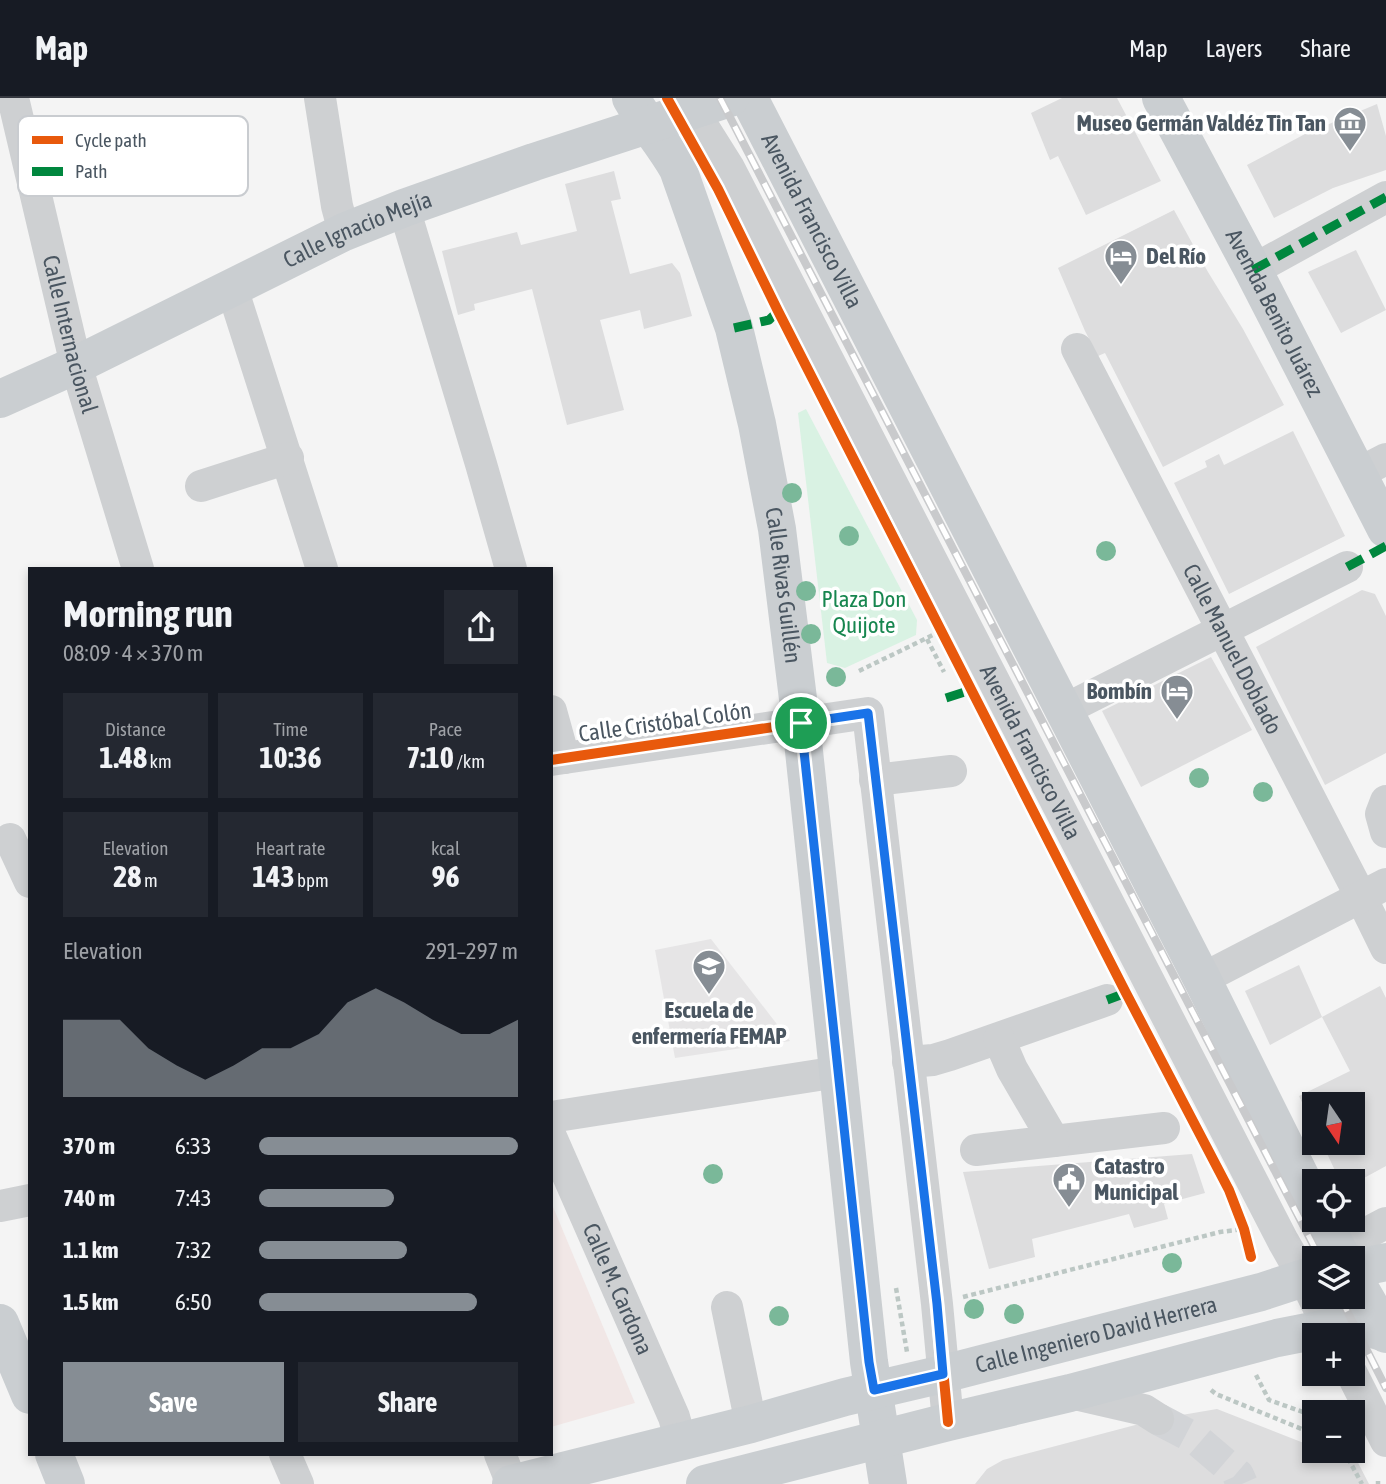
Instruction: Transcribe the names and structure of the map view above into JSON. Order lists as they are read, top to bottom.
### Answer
{
  "streets": {
    "main road": [
      "Avenida Francisco Villa",
      "Calle Ignacio Mejía",
      "Avenida Benito Juárez",
      "Calle Rivas Guillén",
      "Calle Ingeniero David Herrera"
    ],
    "street": [
      "Calle Internacional",
      "Calle Manuel Doblado",
      "Calle Cristóbal Colón",
      "Calle M. Cardona"
    ]
  },
  "crossings": [
    ["Avenida Francisco Villa", "Calle Ignacio Mejía"],
    ["Avenida Francisco Villa", "Calle Rivas Guillén"],
    ["Calle Ignacio Mejía", "Calle Internacional"],
    ["Calle Ignacio Mejía", "Calle Rivas Guillén"],
    ["Calle Rivas Guillén", "Calle Cristóbal Colón"],
    ["Calle Rivas Guillén", "Calle Ingeniero David Herrera"],
    ["Calle M. Cardona", "Calle Ingeniero David Herrera"]
  ],
  "parks": ["Plaza Don Quijote"],
  "places": {
    "museum": ["Museo Germán Valdéz Tin Tan"],
    "hotel": ["Del Río", "Bombín"],
    "school or university": ["Escuela de enfermería FEMAP"],
    "public building": ["Catastro Municipal"]
  },
  "legend": ["Cycle path", "Path"],
  "north": "bottom",
  "page": {
    "header": "Map",
    "nav": ["Map", "Layers", "Share"],
    "heading": ["Morning run", "08:09 · 4 × 370 m"],
    "stats": [
      ["Distance", "1.48 km"],
      ["Time", "10:36"],
      ["Pace", "7:10 /km"],
      ["Elevation", "28 m"],
      ["Heart rate", "143 bpm"],
      ["kcal", "96"]
    ],
    "chart": ["Elevation", "291–297 m"],
    "map_buttons": ["+", "−"],
    "list": [
      {
        "name": "370 m",
        "note": "6:33"
      },
      {
        "name": "740 m",
        "note": "7:43"
      },
      {
        "name": "1.1 km",
        "note": "7:32"
      },
      {
        "name": "1.5 km",
        "note": "6:50"
      }
    ],
    "buttons": ["Save", "Share"]
  }
}
